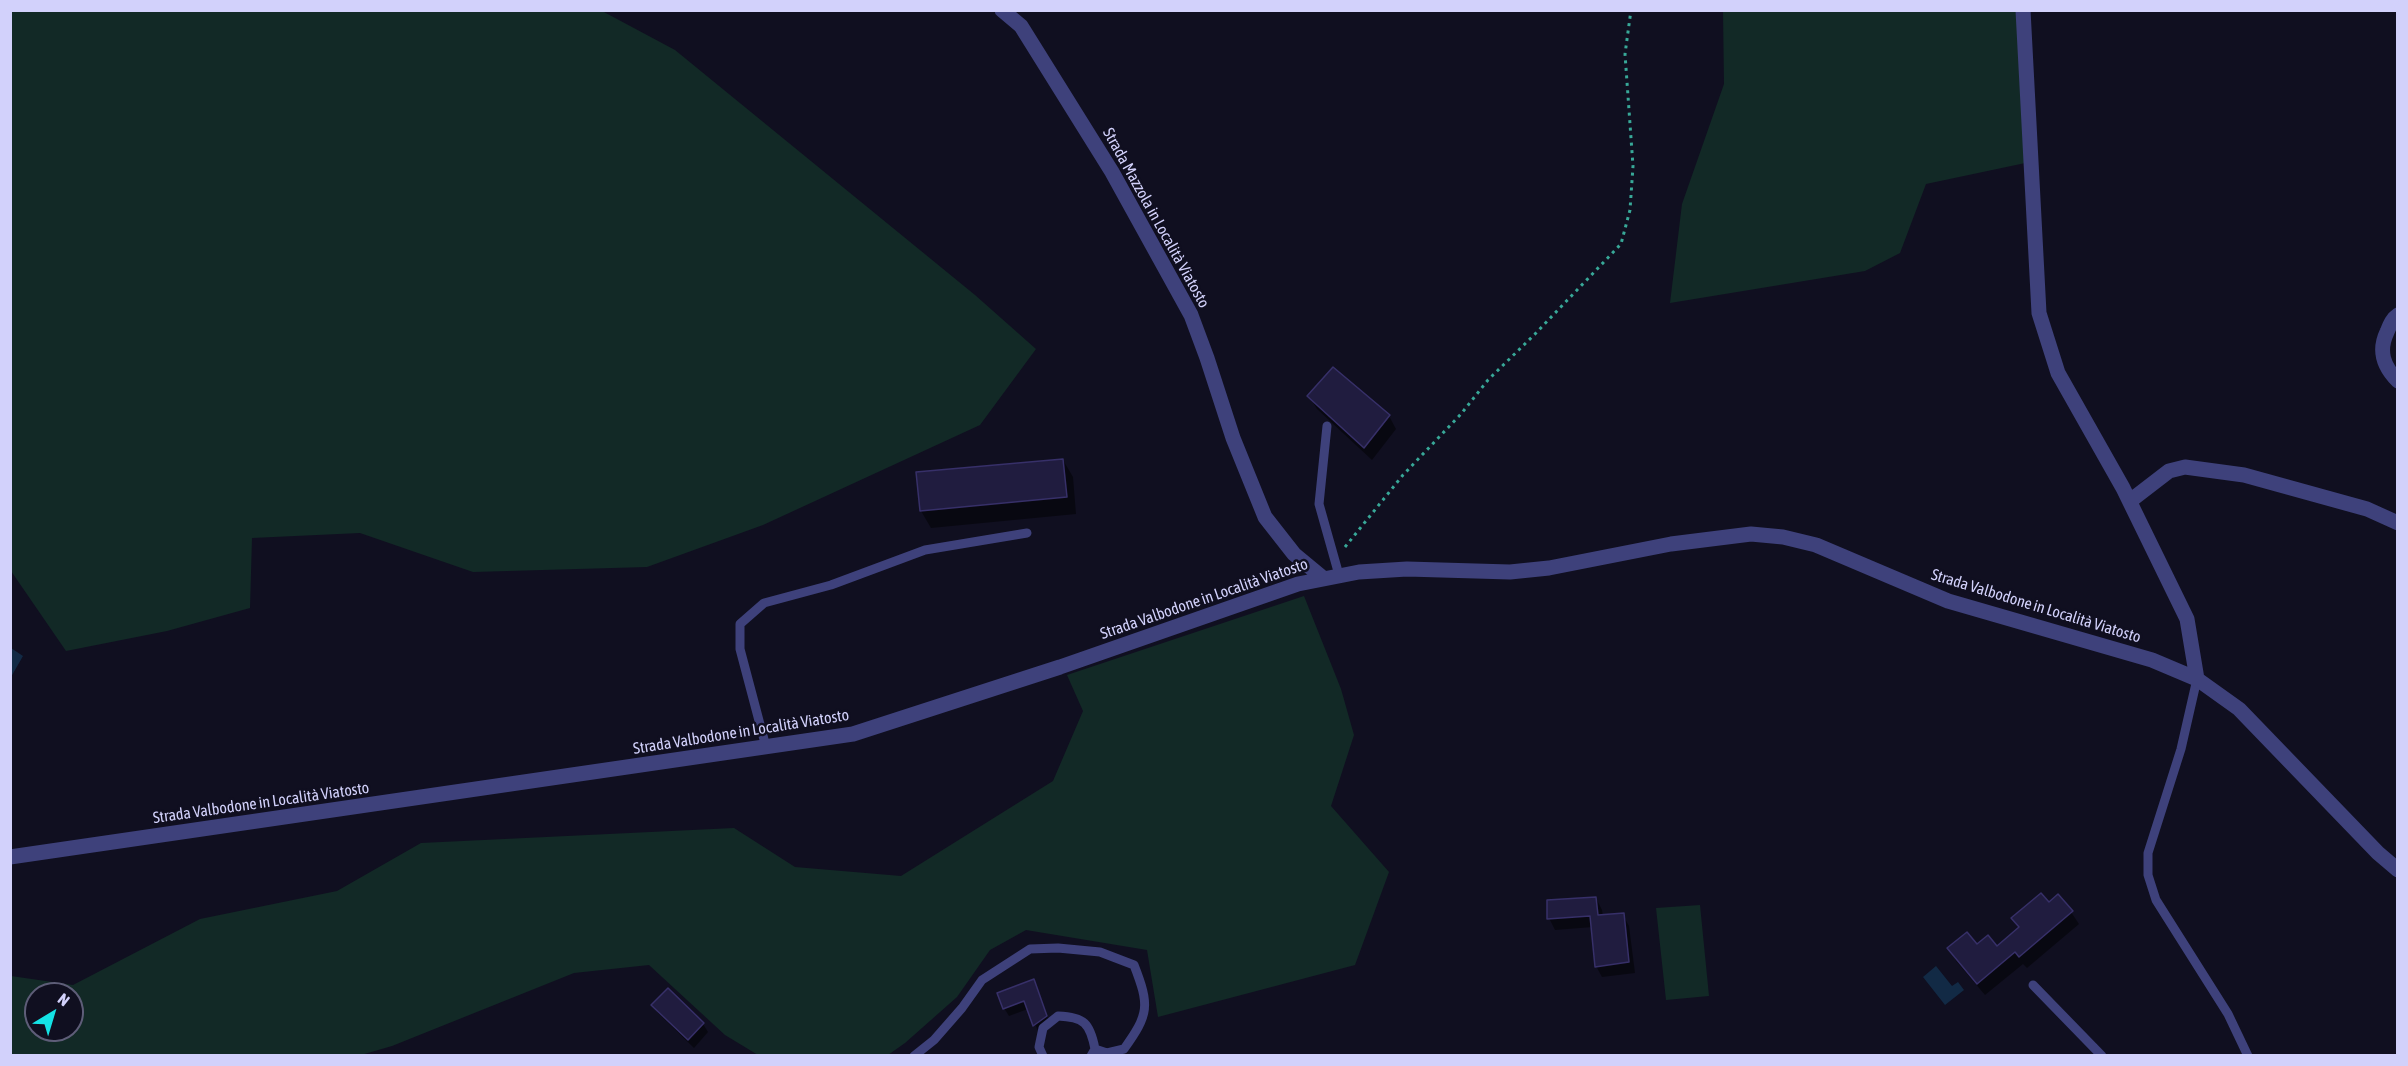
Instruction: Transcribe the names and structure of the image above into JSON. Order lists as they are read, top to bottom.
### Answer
{
  "streets": {
    "street": ["Strada Mazzola in Località Viatosto", "Strada Valbodone in Località Viatosto"]
  },
  "crossings": [
    ["Strada Mazzola in Località Viatosto", "Strada Valbodone in Località Viatosto"]
  ],
  "north": "top right"
}
